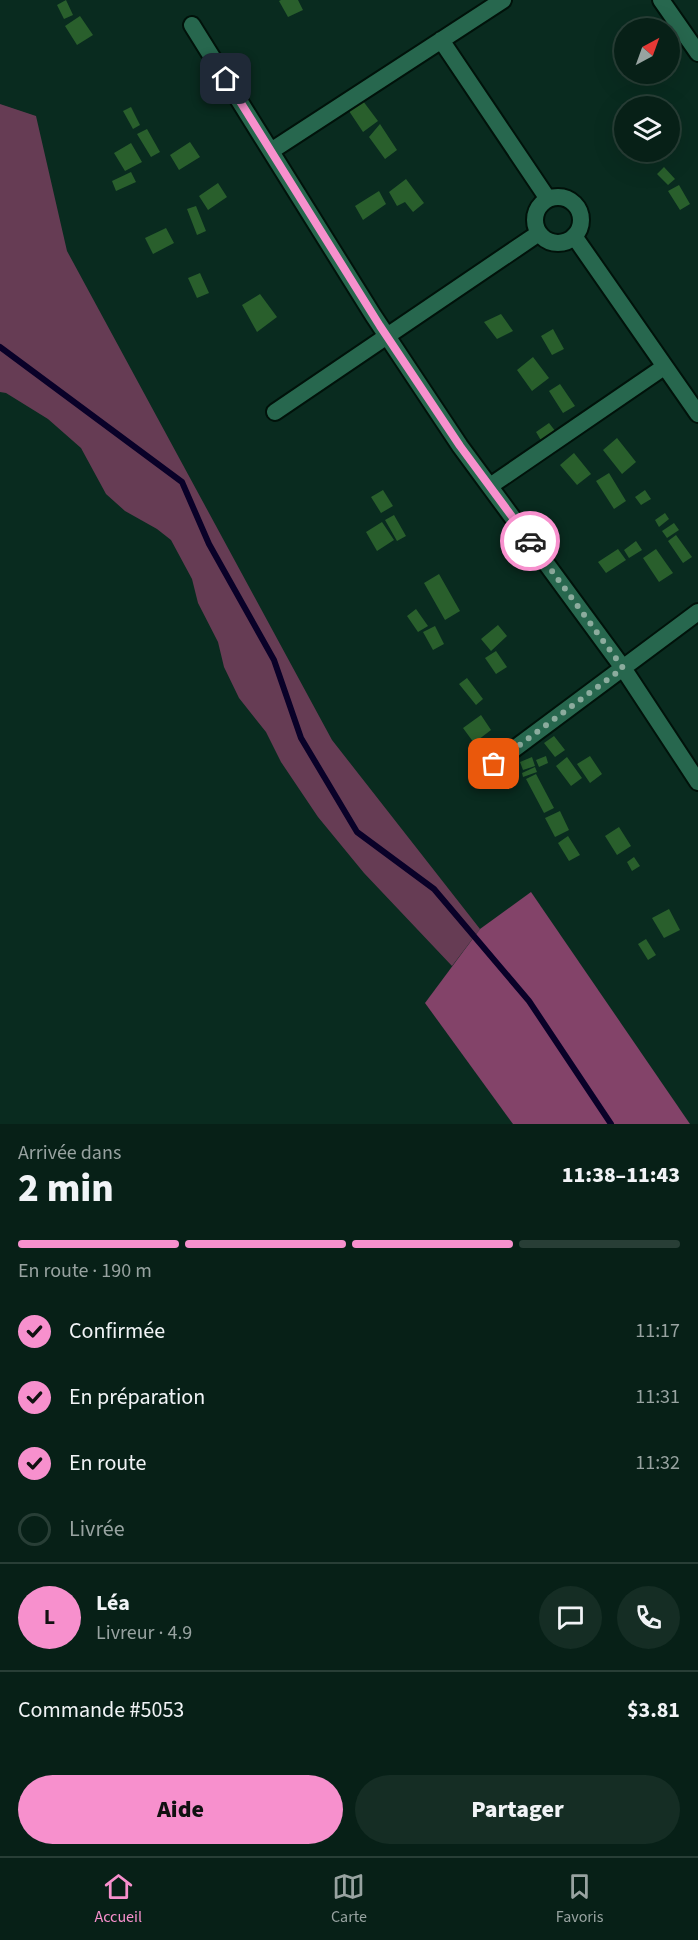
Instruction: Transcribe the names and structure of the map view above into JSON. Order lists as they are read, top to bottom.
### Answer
{
  "north": "top right",
  "page": {
    "heading": ["2 min", "Arrivée dans", "11:38–11:43"],
    "panel": [
      "Léa",
      "Livreur · 4.9",
      "Commande #5053",
      "$3.81"
    ],
    "bar": "En route · 190 m",
    "list": [
      ["Confirmée", "11:17"],
      ["En préparation", "11:31"],
      ["En route", "11:32"],
      "Livrée"
    ],
    "round": "L",
    "buttons": ["Aide", "Partager"],
    "tabs": ["Accueil", "Carte", "Favoris"]
  }
}
